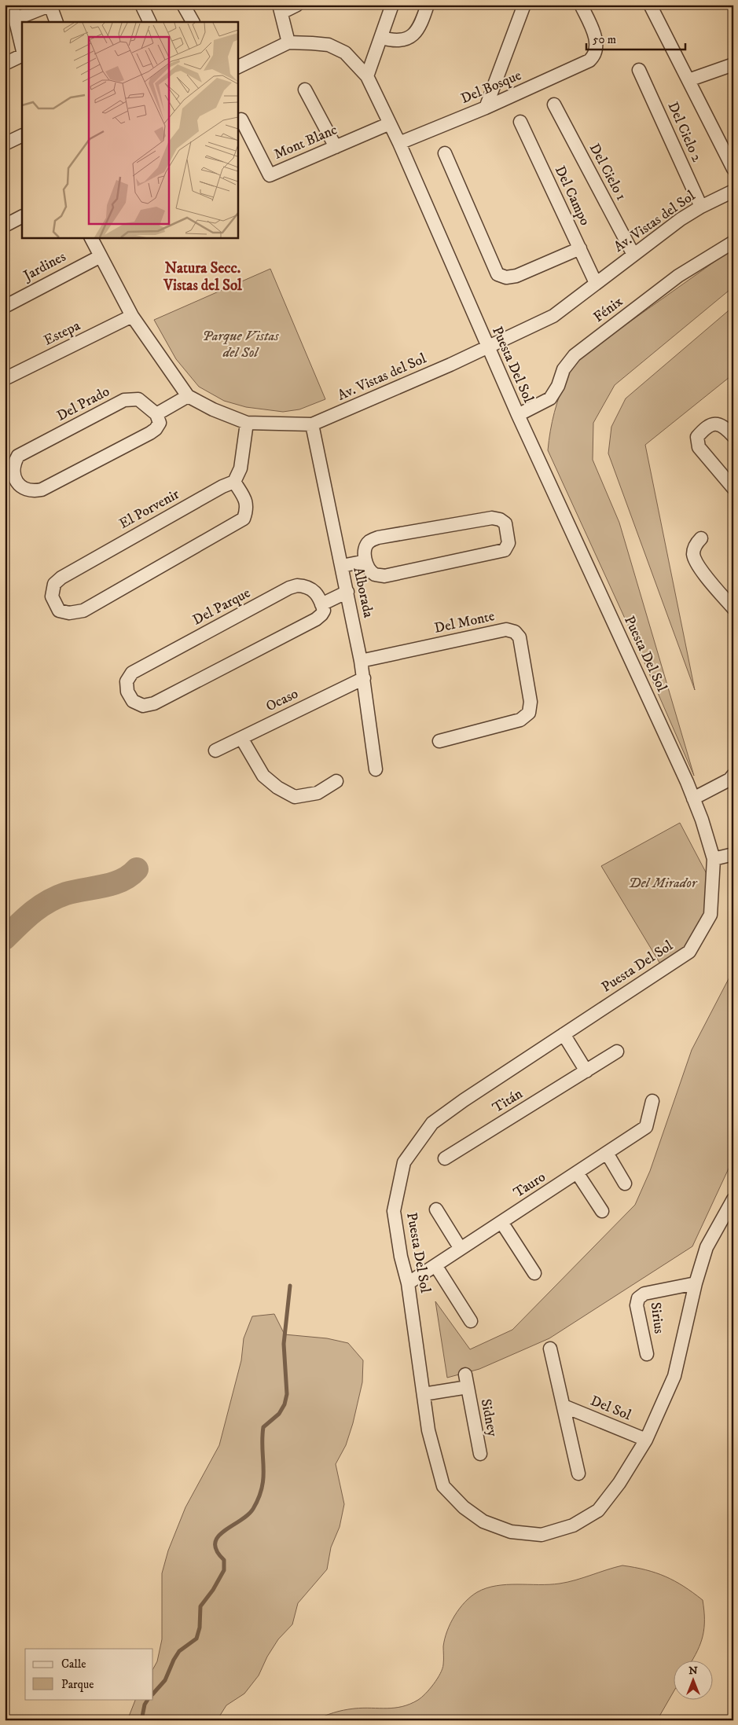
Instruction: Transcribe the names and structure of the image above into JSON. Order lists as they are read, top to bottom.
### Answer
{
  "streets": {
    "street": [
      "Del Bosque",
      "Del Cielo 2",
      "Mont Blanc",
      "Del Cielo 1",
      "Del Campo",
      "Av. Vistas del Sol",
      "Jardines",
      "Fénix",
      "Estepa",
      "Puesta Del Sol",
      "Del Prado",
      "El Porvenir",
      "Alborada",
      "Del Parque",
      "Del Monte",
      "Ocaso",
      "Titán",
      "Tauro",
      "Sirius",
      "Del Sol",
      "Sidney"
    ]
  },
  "crossings": [
    ["Del Bosque", "Puesta Del Sol"],
    ["Del Cielo 2", "Av. Vistas del Sol"],
    ["Mont Blanc", "Puesta Del Sol"],
    ["Del Cielo 1", "Av. Vistas del Sol"],
    ["Del Campo", "Av. Vistas del Sol"],
    ["Av. Vistas del Sol", "Jardines"],
    ["Av. Vistas del Sol", "Estepa"],
    ["Av. Vistas del Sol", "Puesta Del Sol"],
    ["Av. Vistas del Sol", "Alborada"],
    ["Fénix", "Puesta Del Sol"],
    ["Puesta Del Sol", "Tauro"],
    ["Puesta Del Sol", "Sirius"],
    ["Puesta Del Sol", "Del Sol"],
    ["Puesta Del Sol", "Sidney"],
    ["Alborada", "Del Monte"],
    ["Alborada", "Ocaso"]
  ],
  "districts": ["Natura Secc. Vistas del Sol"],
  "parks": ["Parque Vistas del Sol", "Del Mirador"],
  "legend": ["Calle", "Parque"],
  "scale_bar": "50 m",
  "north": "top"
}
